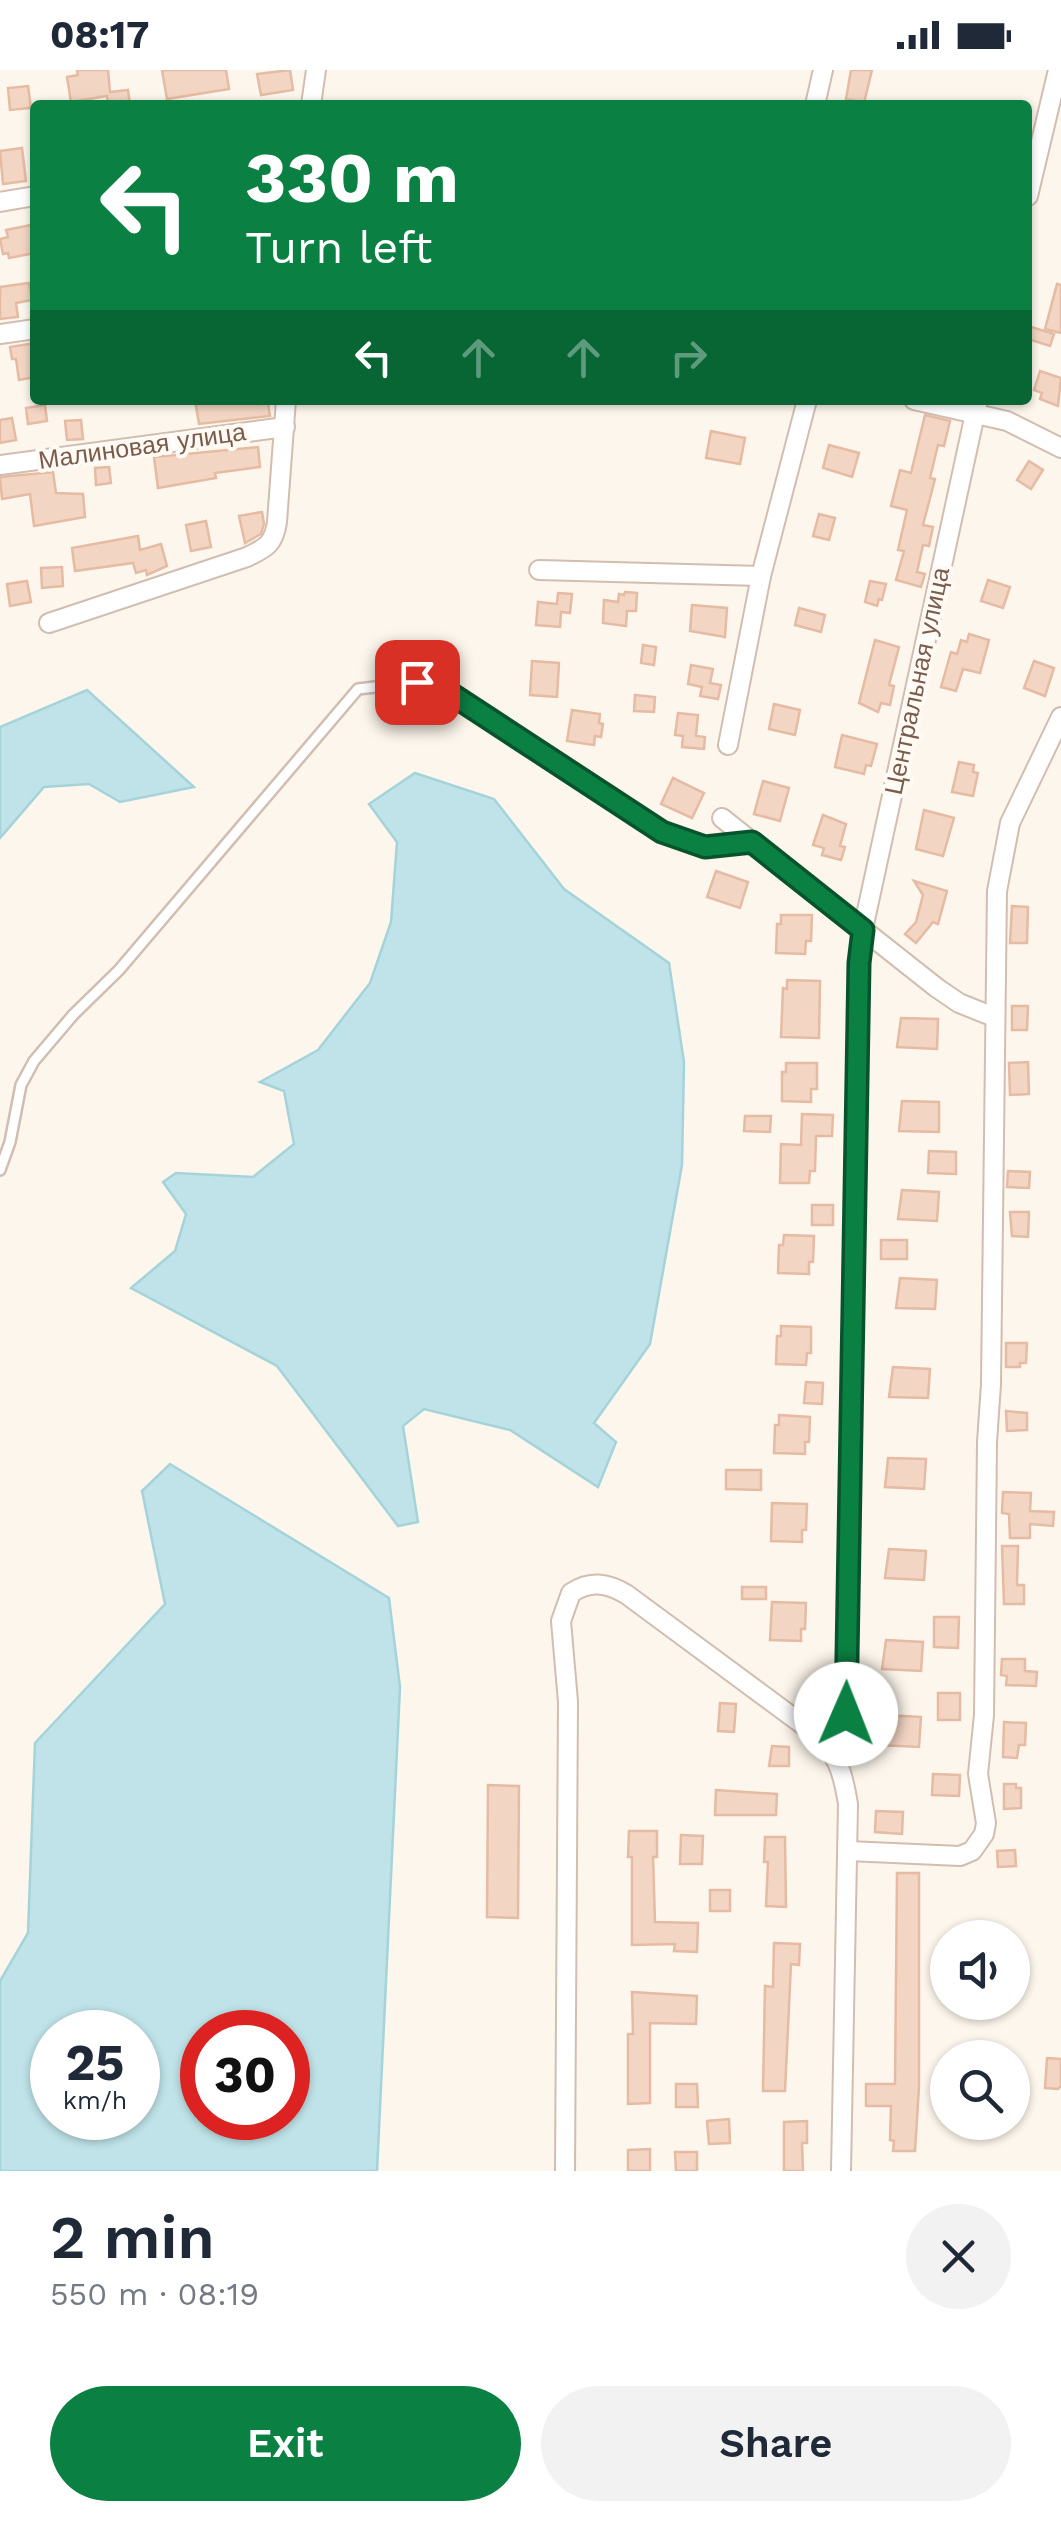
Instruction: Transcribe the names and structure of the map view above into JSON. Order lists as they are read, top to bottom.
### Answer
{
  "streets": {
    "street": ["Малиновая улица", "Центральная улица"]
  },
  "page": {
    "status": "08:17",
    "turn": ["330 m", "Turn left"],
    "speed": "25 km/h",
    "limit": "30",
    "heading": ["2 min", "550 m · 08:19"],
    "buttons": ["Exit", "Share"]
  }
}
